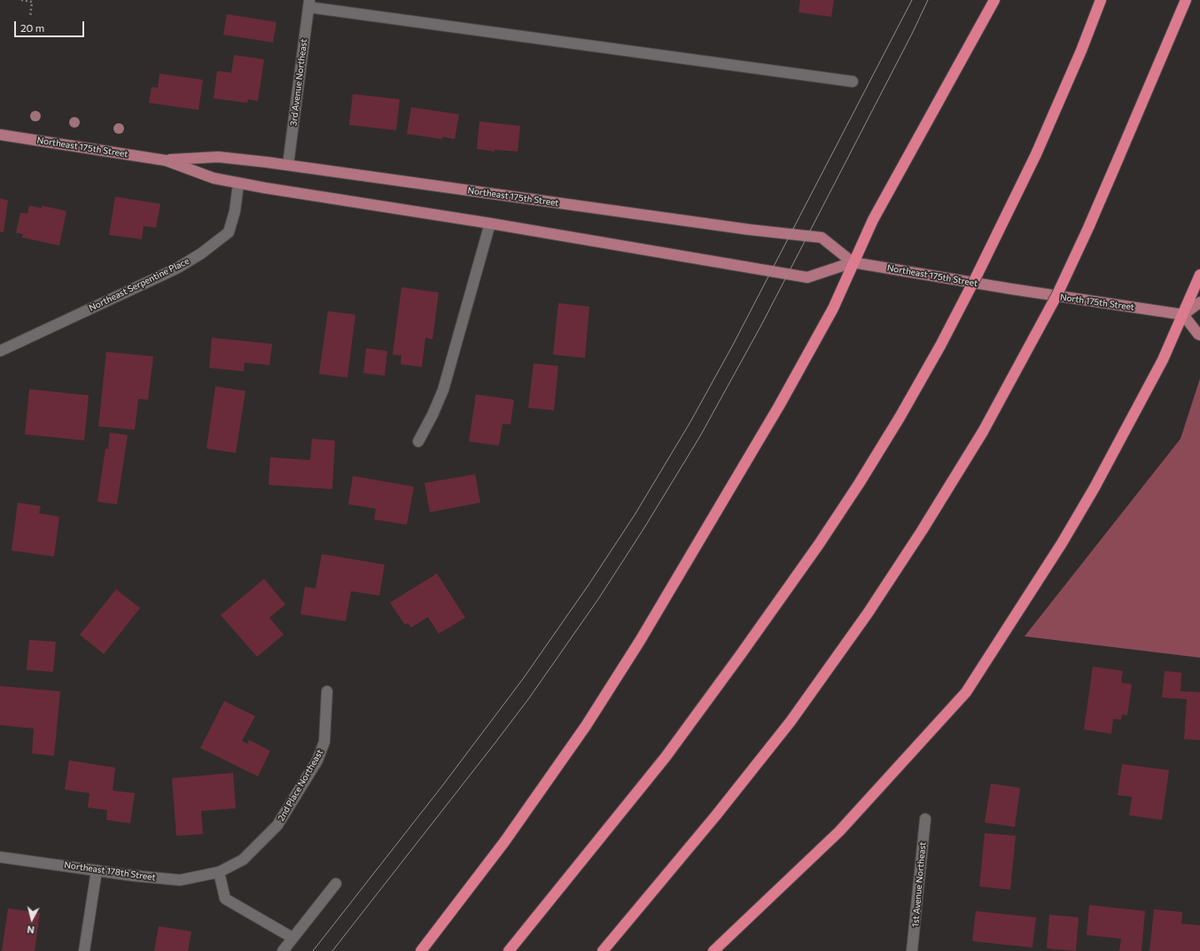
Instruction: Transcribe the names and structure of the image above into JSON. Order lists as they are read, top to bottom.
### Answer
{
  "streets": {
    "main road": ["Northeast 175th Street", "North 175th Street"],
    "street": [
      "3rd Avenue Northeast",
      "Northeast Serpentine Place",
      "2nd Place Northeast",
      "Northeast 178th Street",
      "1st Avenue Northeast"
    ]
  },
  "crossings": [
    ["3rd Avenue Northeast", "Northeast 175th Street"],
    ["Northeast 175th Street", "Northeast Serpentine Place"],
    ["Northeast 175th Street", "North 175th Street"],
    ["2nd Place Northeast", "Northeast 178th Street"]
  ],
  "scale_bar": "20 m",
  "north": "bottom"
}
